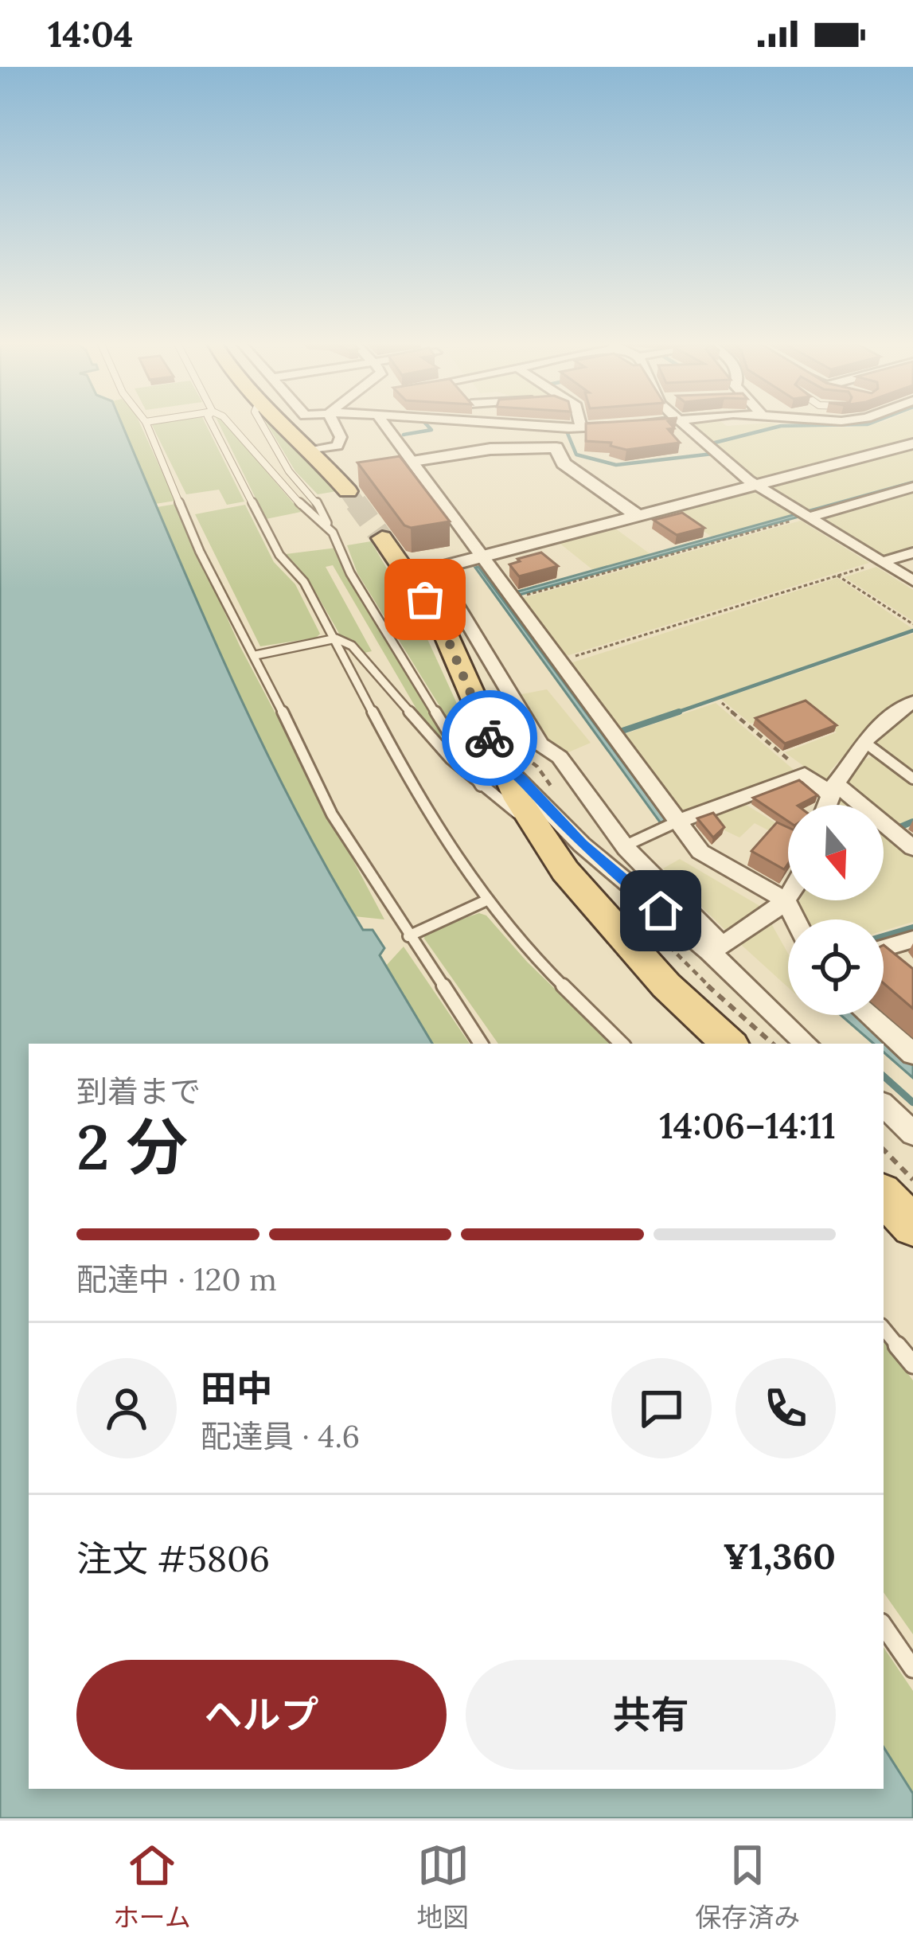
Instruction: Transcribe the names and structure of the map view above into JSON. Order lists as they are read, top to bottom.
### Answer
{
  "north": "bottom",
  "page": {
    "status": "14:04",
    "heading": ["2 分", "到着まで", "14:06–14:11"],
    "panel": [
      "田中",
      "配達員 · 4.6",
      "注文 #5806",
      "¥1,360"
    ],
    "bar": "配達中 · 120 m",
    "buttons": ["ヘルプ", "共有"],
    "tabs": ["ホーム", "地図", "保存済み"]
  }
}
